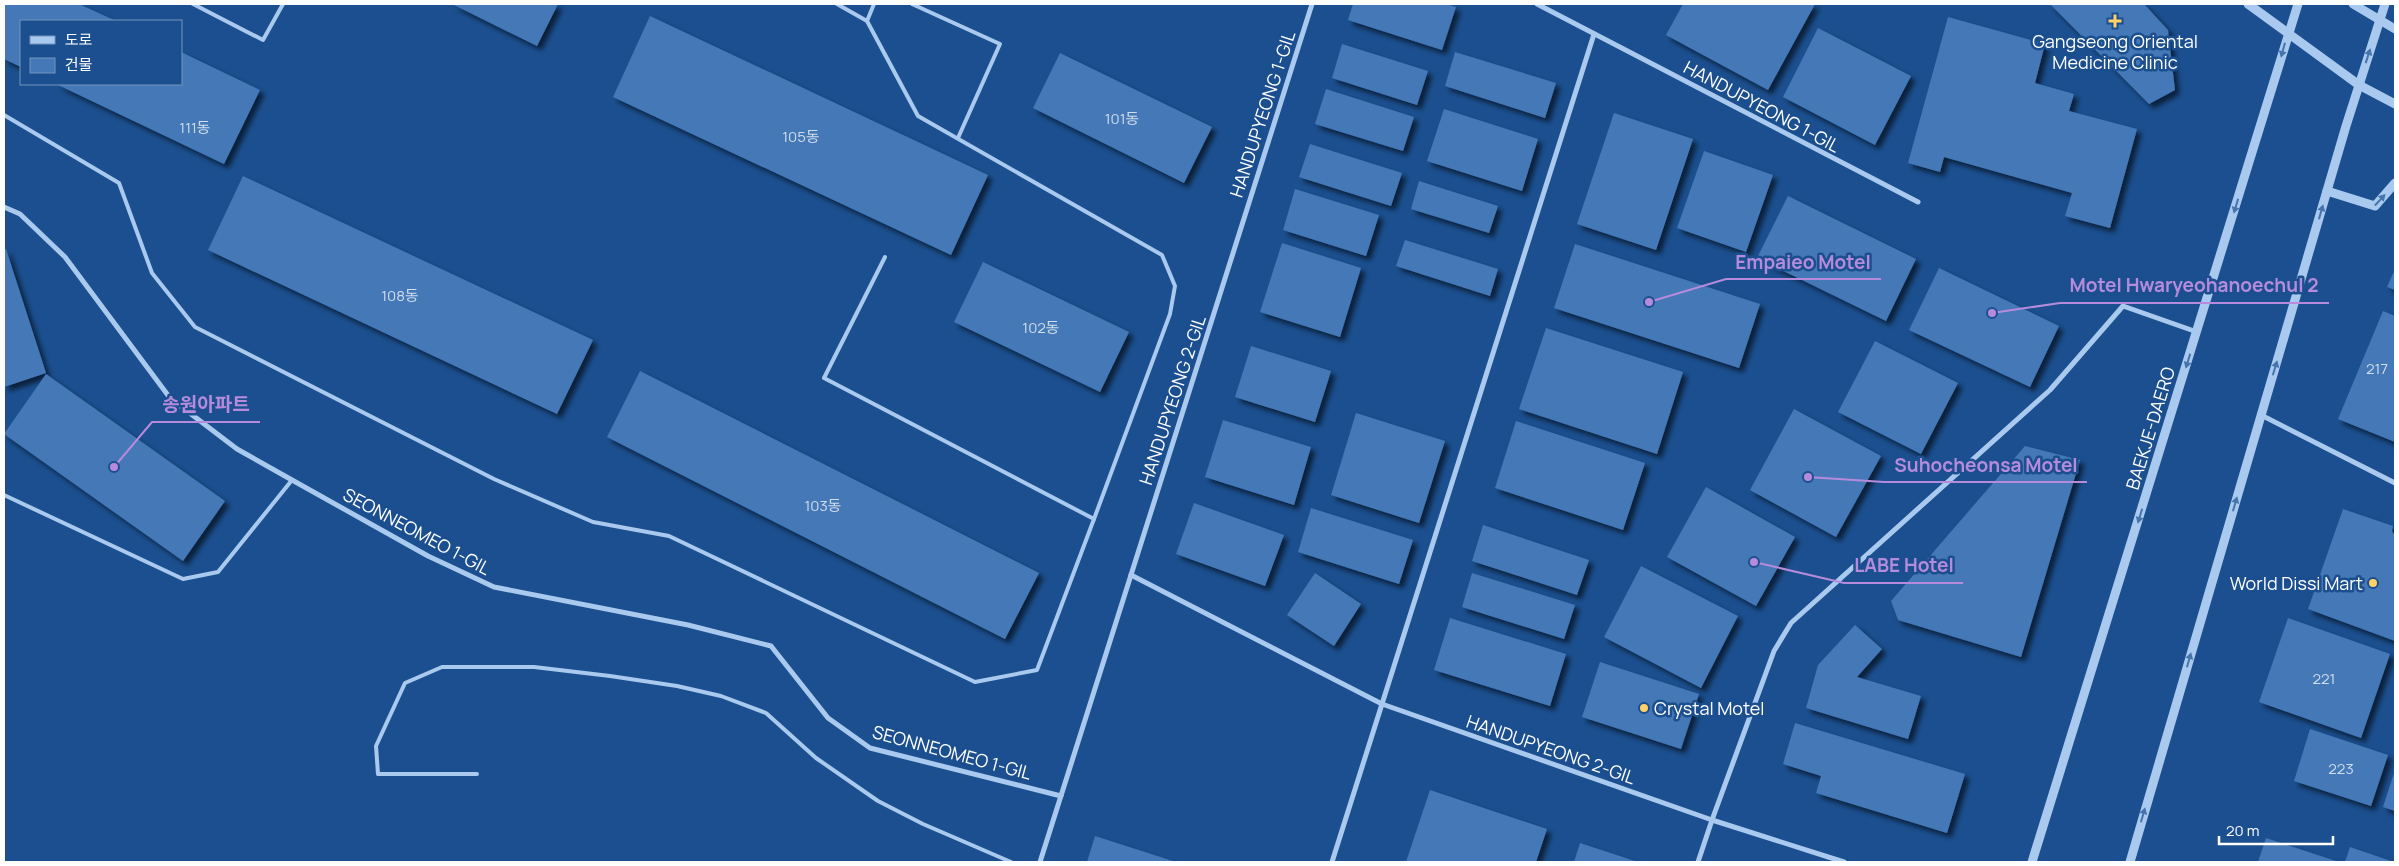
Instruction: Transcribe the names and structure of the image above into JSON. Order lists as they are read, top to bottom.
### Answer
{
  "streets": {
    "street": [
      "HANDUPYEONG 1-GIL",
      "HANDUPYEONG 2-GIL",
      "BAEKJE-DAERO",
      "SEONNEOMEO 1-GIL"
    ]
  },
  "crossings": [
    ["HANDUPYEONG 1-GIL", "HANDUPYEONG 2-GIL"],
    ["HANDUPYEONG 2-GIL", "SEONNEOMEO 1-GIL"]
  ],
  "one_way": ["BAEKJE-DAERO"],
  "places": {
    "health": ["Gangseong Oriental Medicine Clinic"],
    "other": [
      "Empaieo Motel",
      "Motel Hwaryeohanoechul 2",
      "송원아파트",
      "Suhocheonsa Motel",
      "LABE Hotel",
      "World Dissi Mart",
      "Crystal Motel"
    ]
  },
  "house_numbers": [
    "101동",
    "111동",
    "105동",
    "108동",
    "102동",
    "217",
    "103동",
    "221",
    "223"
  ],
  "legend": ["도로", "건물"],
  "scale_bar": "20 m"
}
